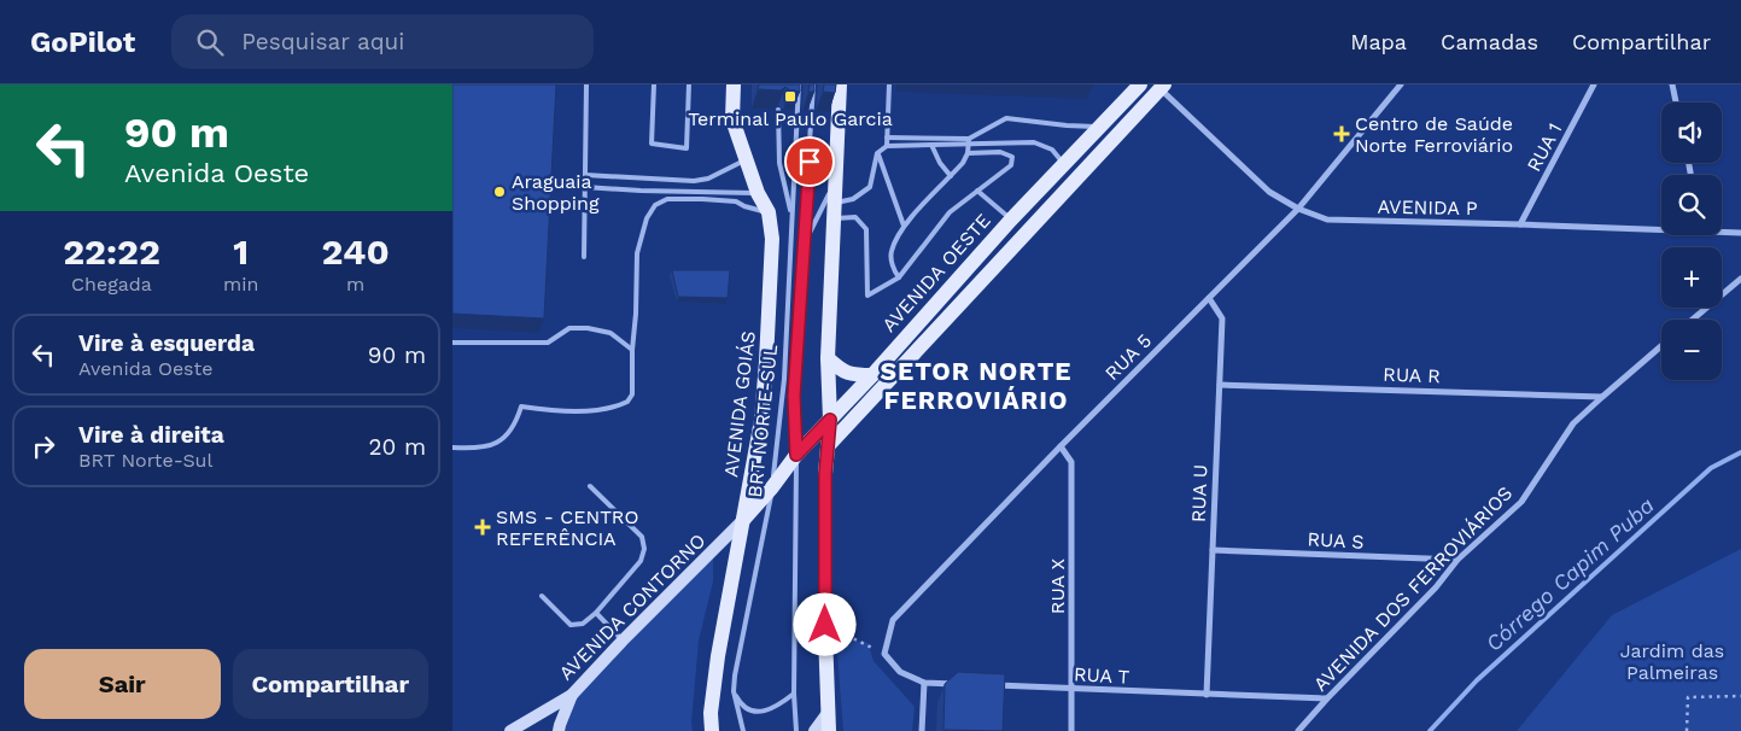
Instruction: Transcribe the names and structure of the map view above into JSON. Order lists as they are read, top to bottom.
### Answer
{
  "streets": {
    "main road": ["AVENIDA OESTE", "AVENIDA GOIÁS", "AVENIDA CONTORNO"],
    "street": [
      "RUA 1",
      "AVENIDA P",
      "RUA 5",
      "RUA R",
      "RUA U",
      "RUA S",
      "RUA X",
      "AVENIDA DOS FERROVIÁRIOS",
      "RUA T"
    ],
    "lane": ["BRT NORTE-SUL"]
  },
  "crossings": [
    ["RUA 1", "AVENIDA P"],
    ["AVENIDA P", "AVENIDA OESTE"],
    ["AVENIDA P", "RUA 5"],
    ["AVENIDA OESTE", "AVENIDA GOIÁS"],
    ["AVENIDA OESTE", "BRT NORTE-SUL"],
    ["AVENIDA OESTE", "AVENIDA CONTORNO"],
    ["RUA 5", "RUA U"],
    ["RUA 5", "RUA X"],
    ["RUA R", "RUA U"],
    ["RUA R", "AVENIDA DOS FERROVIÁRIOS"],
    ["AVENIDA GOIÁS", "AVENIDA CONTORNO"],
    ["RUA U", "RUA S"],
    ["RUA U", "RUA T"],
    ["RUA S", "AVENIDA DOS FERROVIÁRIOS"],
    ["RUA X", "RUA T"],
    ["AVENIDA DOS FERROVIÁRIOS", "RUA T"]
  ],
  "districts": ["SETOR NORTE FERROVIÁRIO"],
  "water": ["Córrego Capim Puba"],
  "parks": ["Jardim das Palmeiras"],
  "places": {
    "transit": ["Terminal Paulo Garcia"],
    "health": ["Centro de Saúde Norte Ferroviário", "SMS - CENTRO REFERÊNCIA"],
    "other": ["Araguaia Shopping"]
  },
  "page": {
    "header": "GoPilot",
    "search": "Pesquisar aqui",
    "nav": ["Mapa", "Camadas", "Compartilhar"],
    "turn": ["90 m", "Avenida Oeste"],
    "map_buttons": ["+", "−"],
    "eta": [
      "22:22",
      "Chegada",
      "1",
      "min",
      "240",
      "m"
    ],
    "list": [
      {
        "name": "Vire à esquerda",
        "note": "Avenida Oeste",
        "value": "90 m"
      },
      {
        "name": "Vire à direita",
        "note": "BRT Norte-Sul",
        "value": "20 m"
      }
    ],
    "buttons": ["Sair", "Compartilhar"]
  }
}
